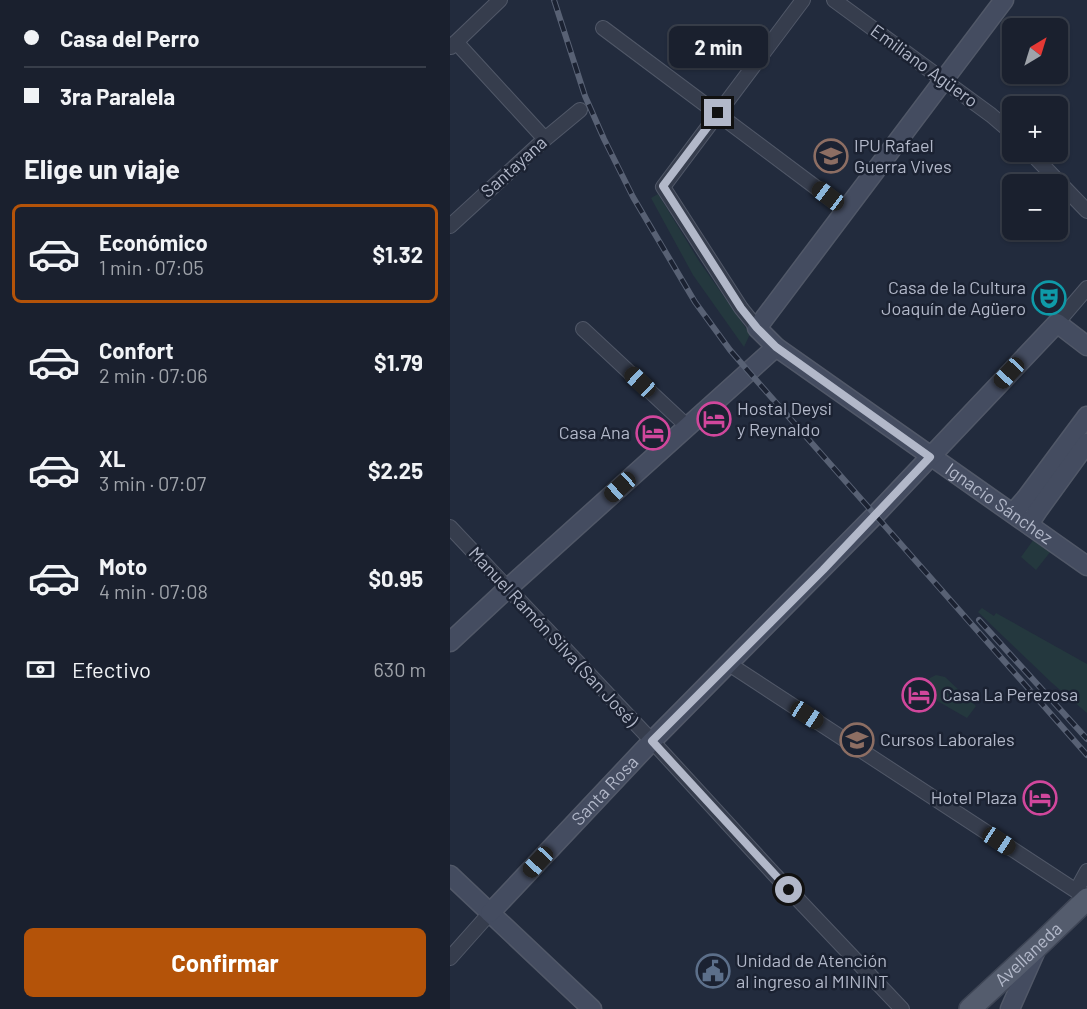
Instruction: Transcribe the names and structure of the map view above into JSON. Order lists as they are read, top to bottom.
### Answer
{
  "streets": {
    "main road": ["Avellaneda"],
    "street": [
      "Emiliano Agüero",
      "Santayana",
      "Ignacio Sánchez",
      "Manuel Ramón Silva (San José)",
      "Santa Rosa"
    ]
  },
  "crossings": [
    ["Ignacio Sánchez", "Santa Rosa"],
    ["Manuel Ramón Silva (San José)", "Santa Rosa"]
  ],
  "places": {
    "school or university": ["IPU Rafael Guerra Vives", "Cursos Laborales"],
    "theatre": ["Casa de la Cultura Joaquín de Agüero"],
    "hotel": [
      "Hostal Deysi y Reynaldo",
      "Casa Ana",
      "Casa La Perezosa",
      "Hotel Plaza"
    ],
    "public building": ["Unidad de Atención al ingreso al MININT"]
  },
  "north": "top right",
  "page": {
    "banner": ["Casa del Perro", "3ra Paralela"],
    "map_buttons": ["+", "−"],
    "bubble": "2 min",
    "heading": "Elige un viaje",
    "list": [
      {
        "name": "Económico",
        "note": "1 min · 07:05",
        "value": "$1.32"
      },
      {
        "name": "Confort",
        "note": "2 min · 07:06",
        "value": "$1.79"
      },
      {
        "name": "XL",
        "note": "3 min · 07:07",
        "value": "$2.25"
      },
      {
        "name": "Moto",
        "note": "4 min · 07:08",
        "value": "$0.95"
      }
    ],
    "pay": ["Efectivo", "630 m"],
    "buttons": "Confirmar"
  }
}
